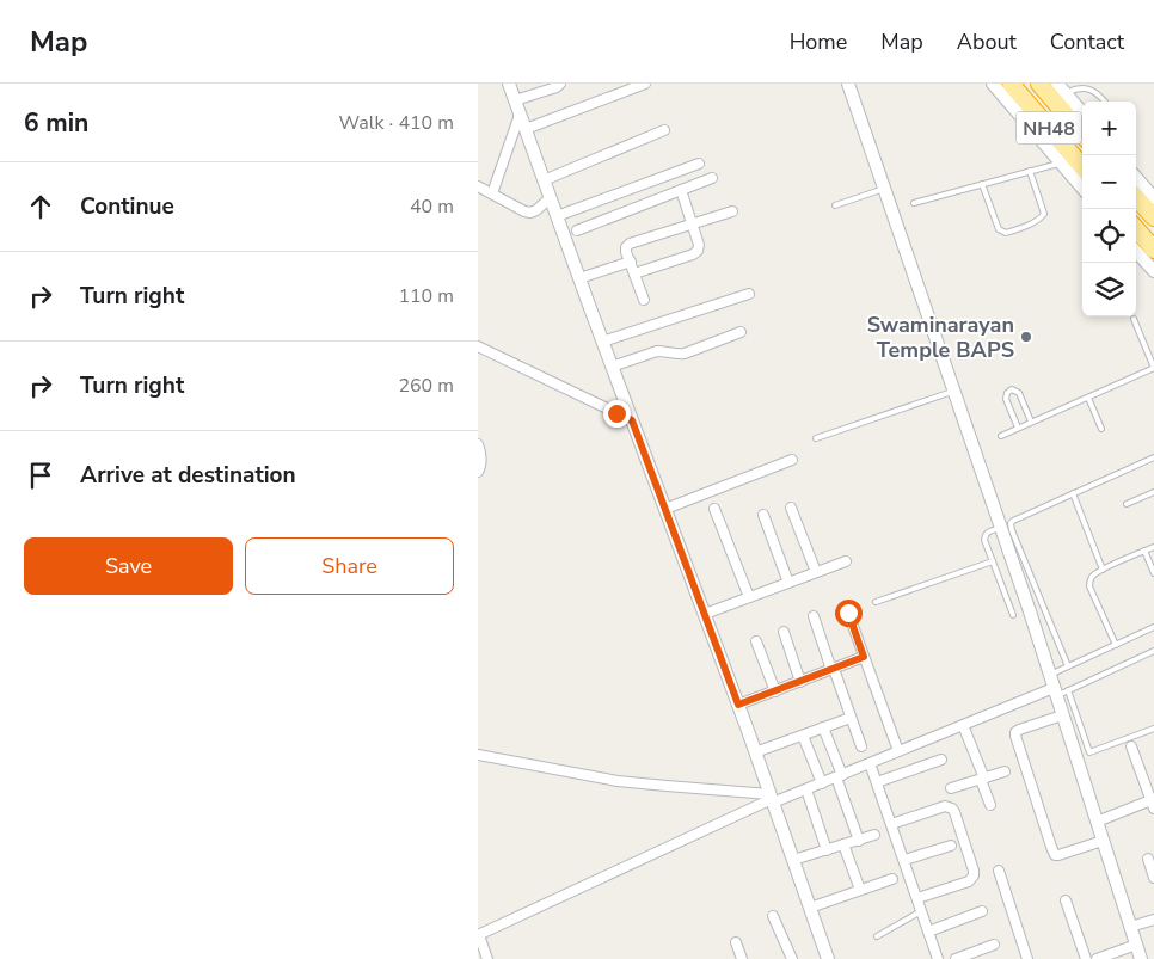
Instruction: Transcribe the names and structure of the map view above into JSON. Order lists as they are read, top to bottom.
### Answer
{
  "streets": {
    "highway": ["NH48"]
  },
  "places": ["Swaminarayan Temple BAPS"],
  "page": {
    "header": "Map",
    "nav": [
      "Home",
      "Map",
      "About",
      "Contact"
    ],
    "heading": ["6 min", "Walk · 410 m"],
    "map_buttons": ["+", "−"],
    "list": [
      ["Continue", "40 m"],
      ["Turn right", "110 m"],
      ["Turn right", "260 m"],
      "Arrive at destination"
    ],
    "buttons": ["Save", "Share"]
  }
}
